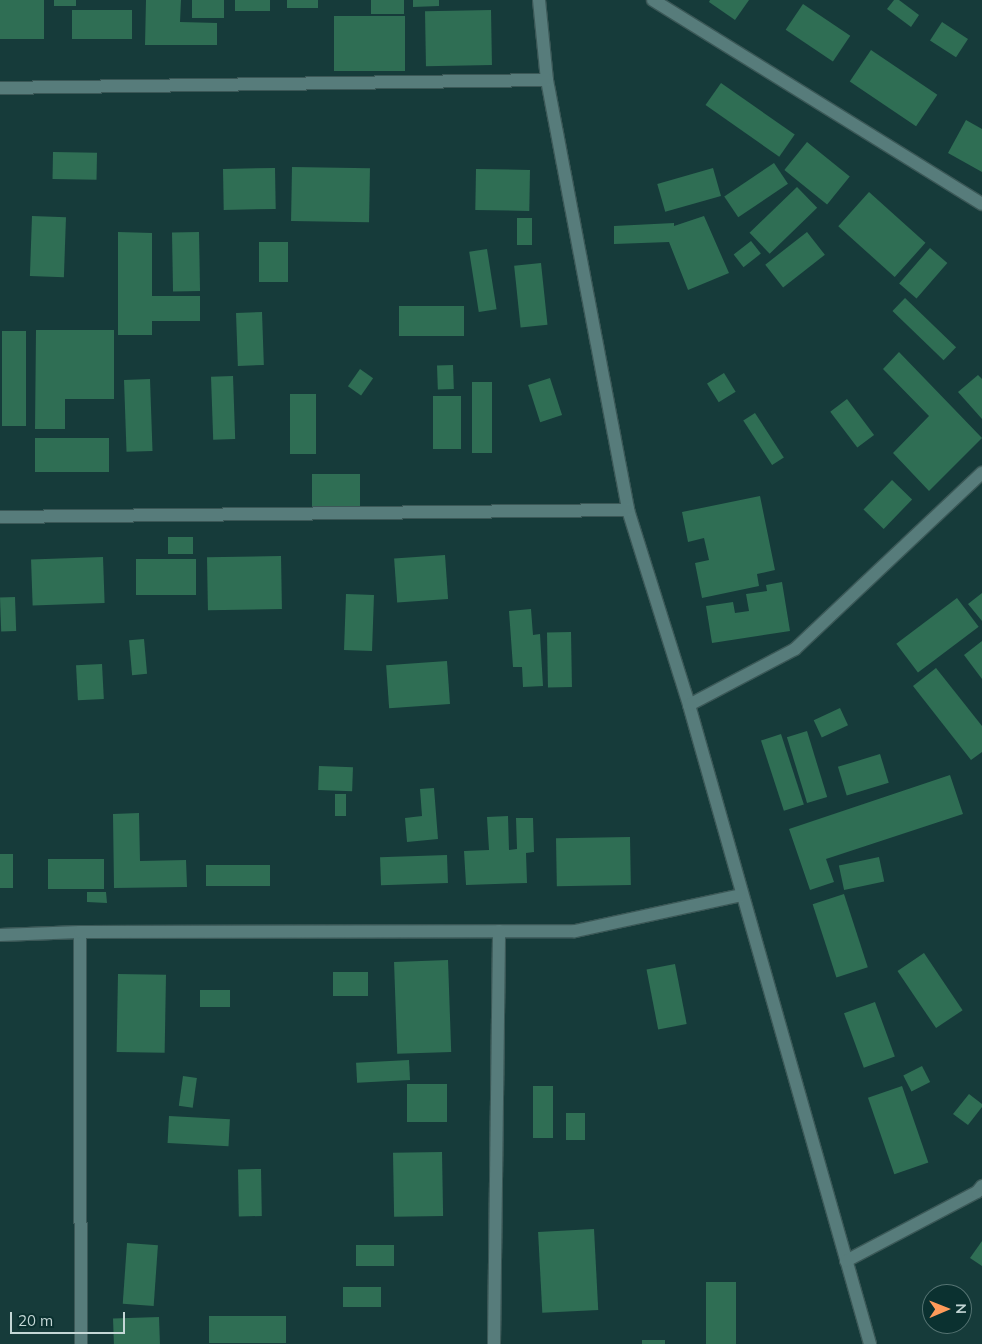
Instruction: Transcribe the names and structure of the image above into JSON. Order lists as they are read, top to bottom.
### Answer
{
  "scale_bar": "20 m",
  "north": "right"
}
